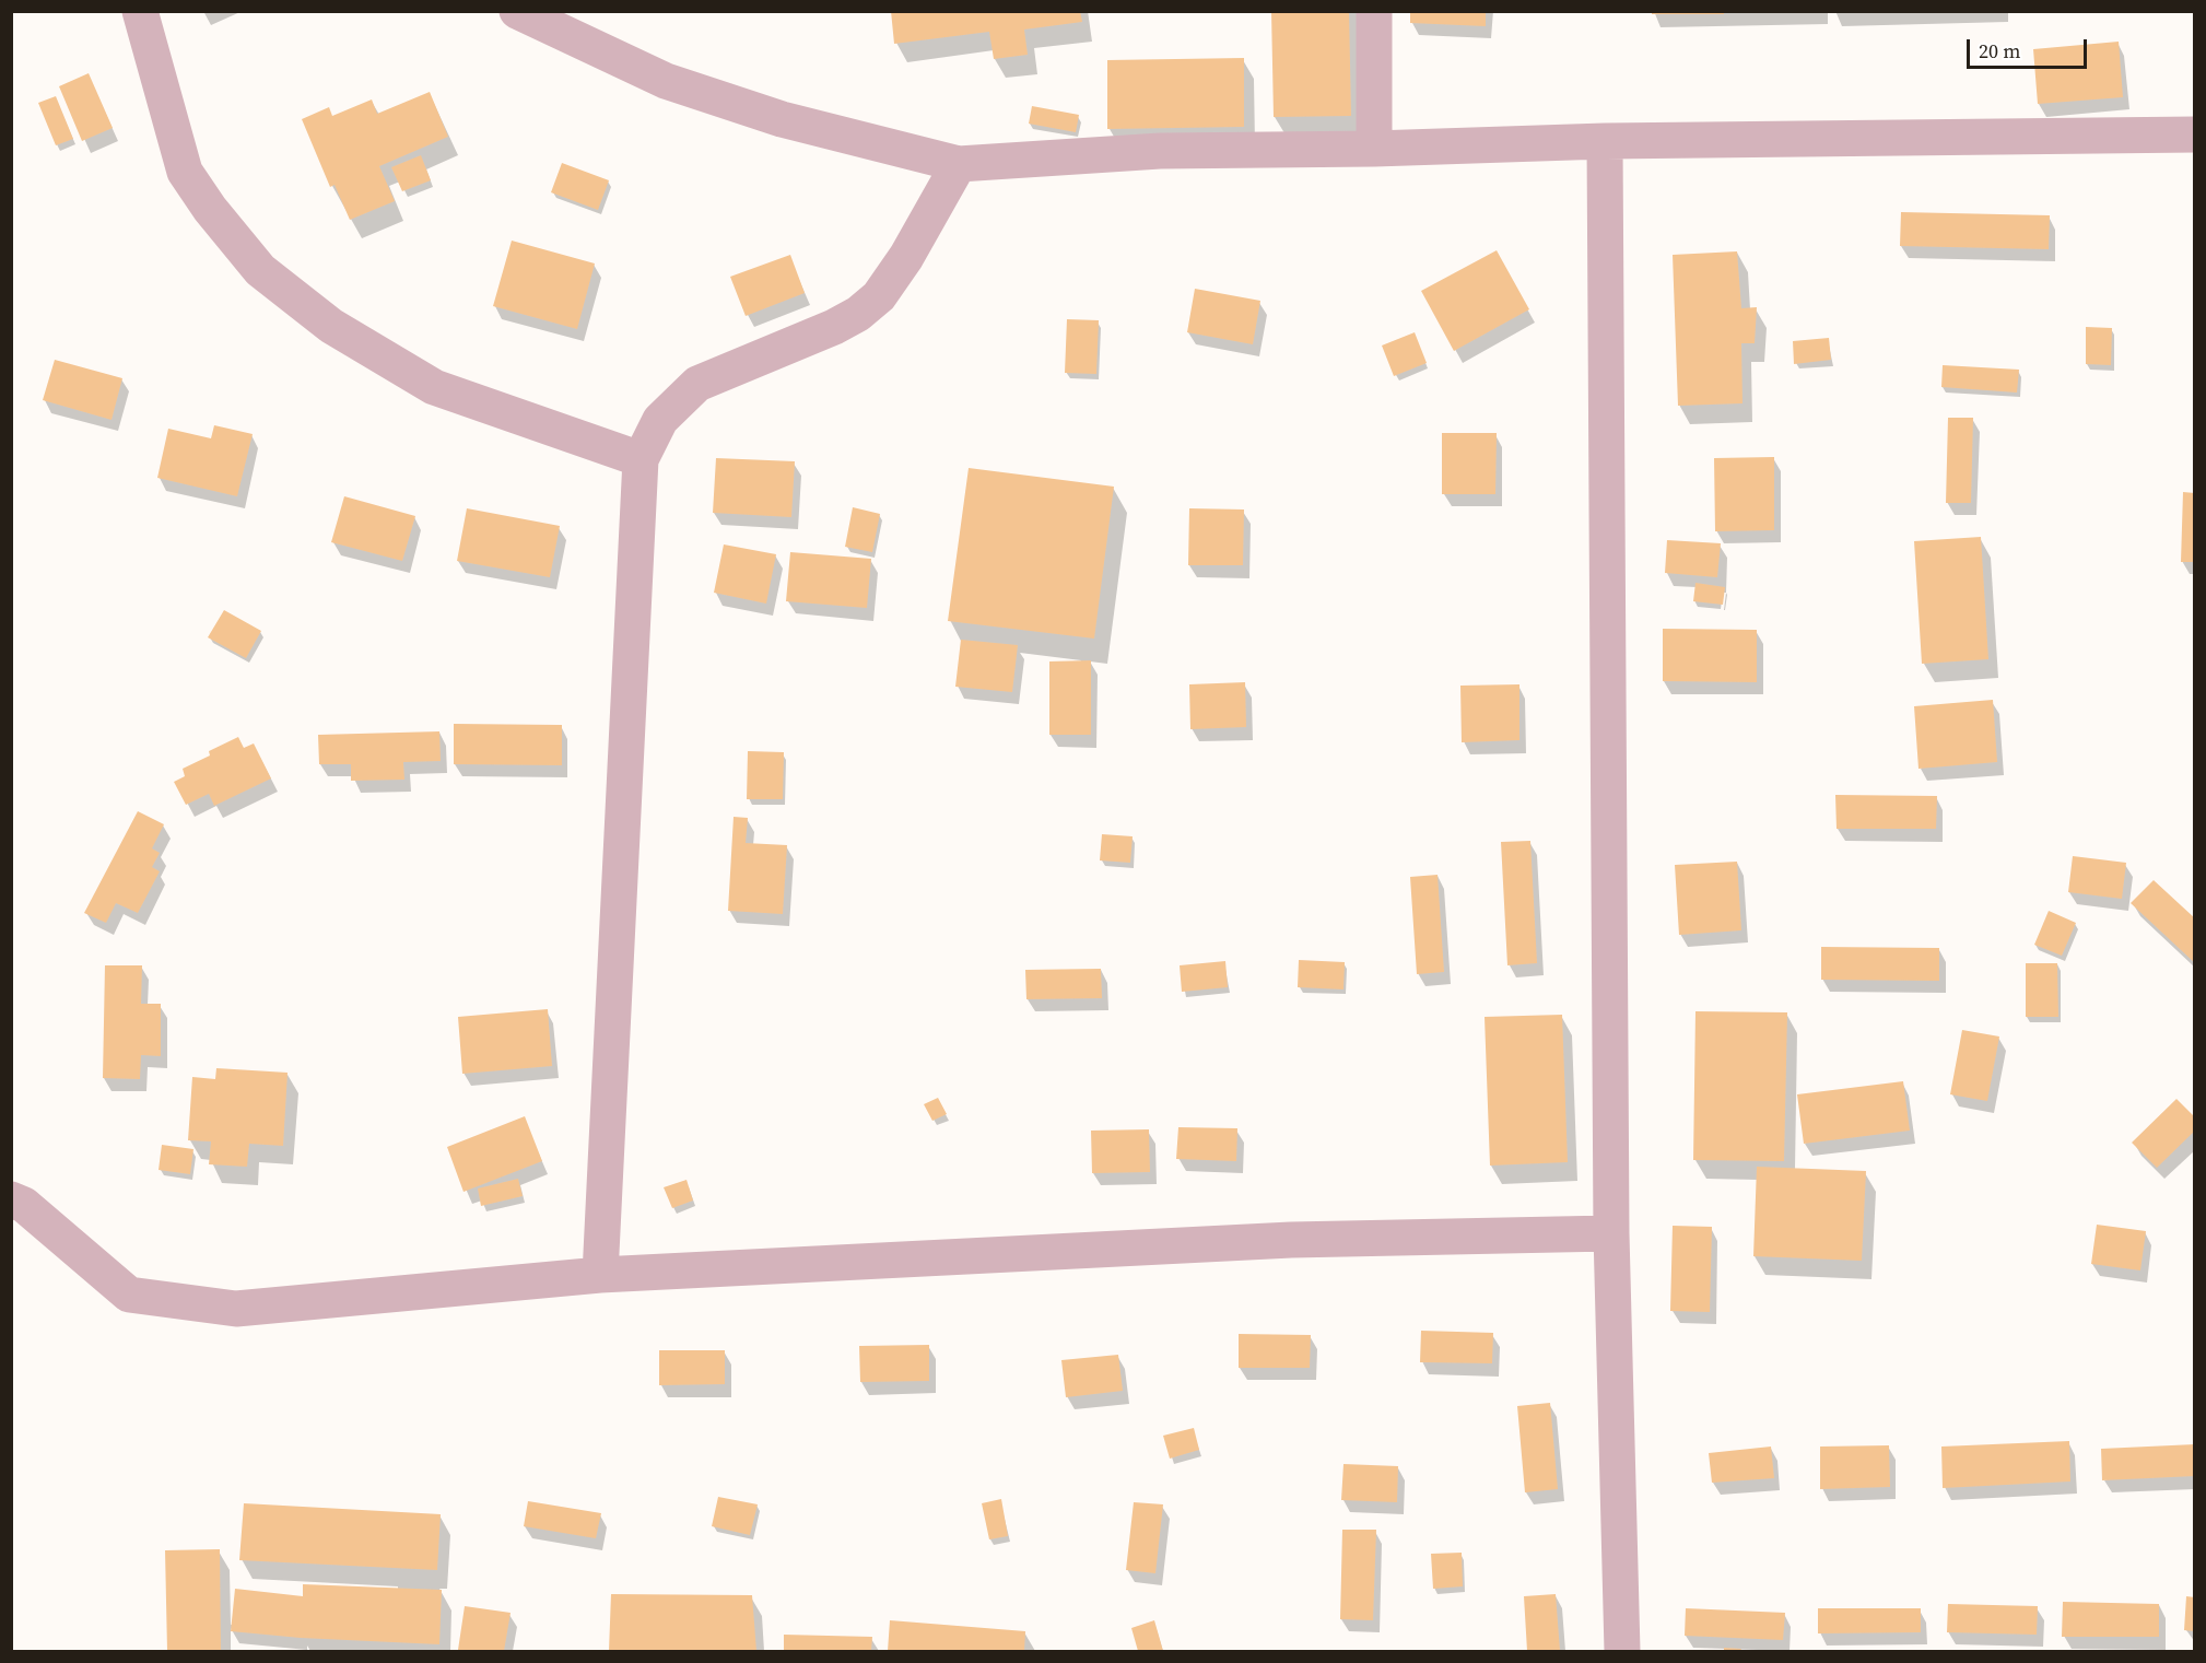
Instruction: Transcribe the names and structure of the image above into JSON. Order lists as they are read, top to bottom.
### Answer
{
  "scale_bar": "20 m"
}
